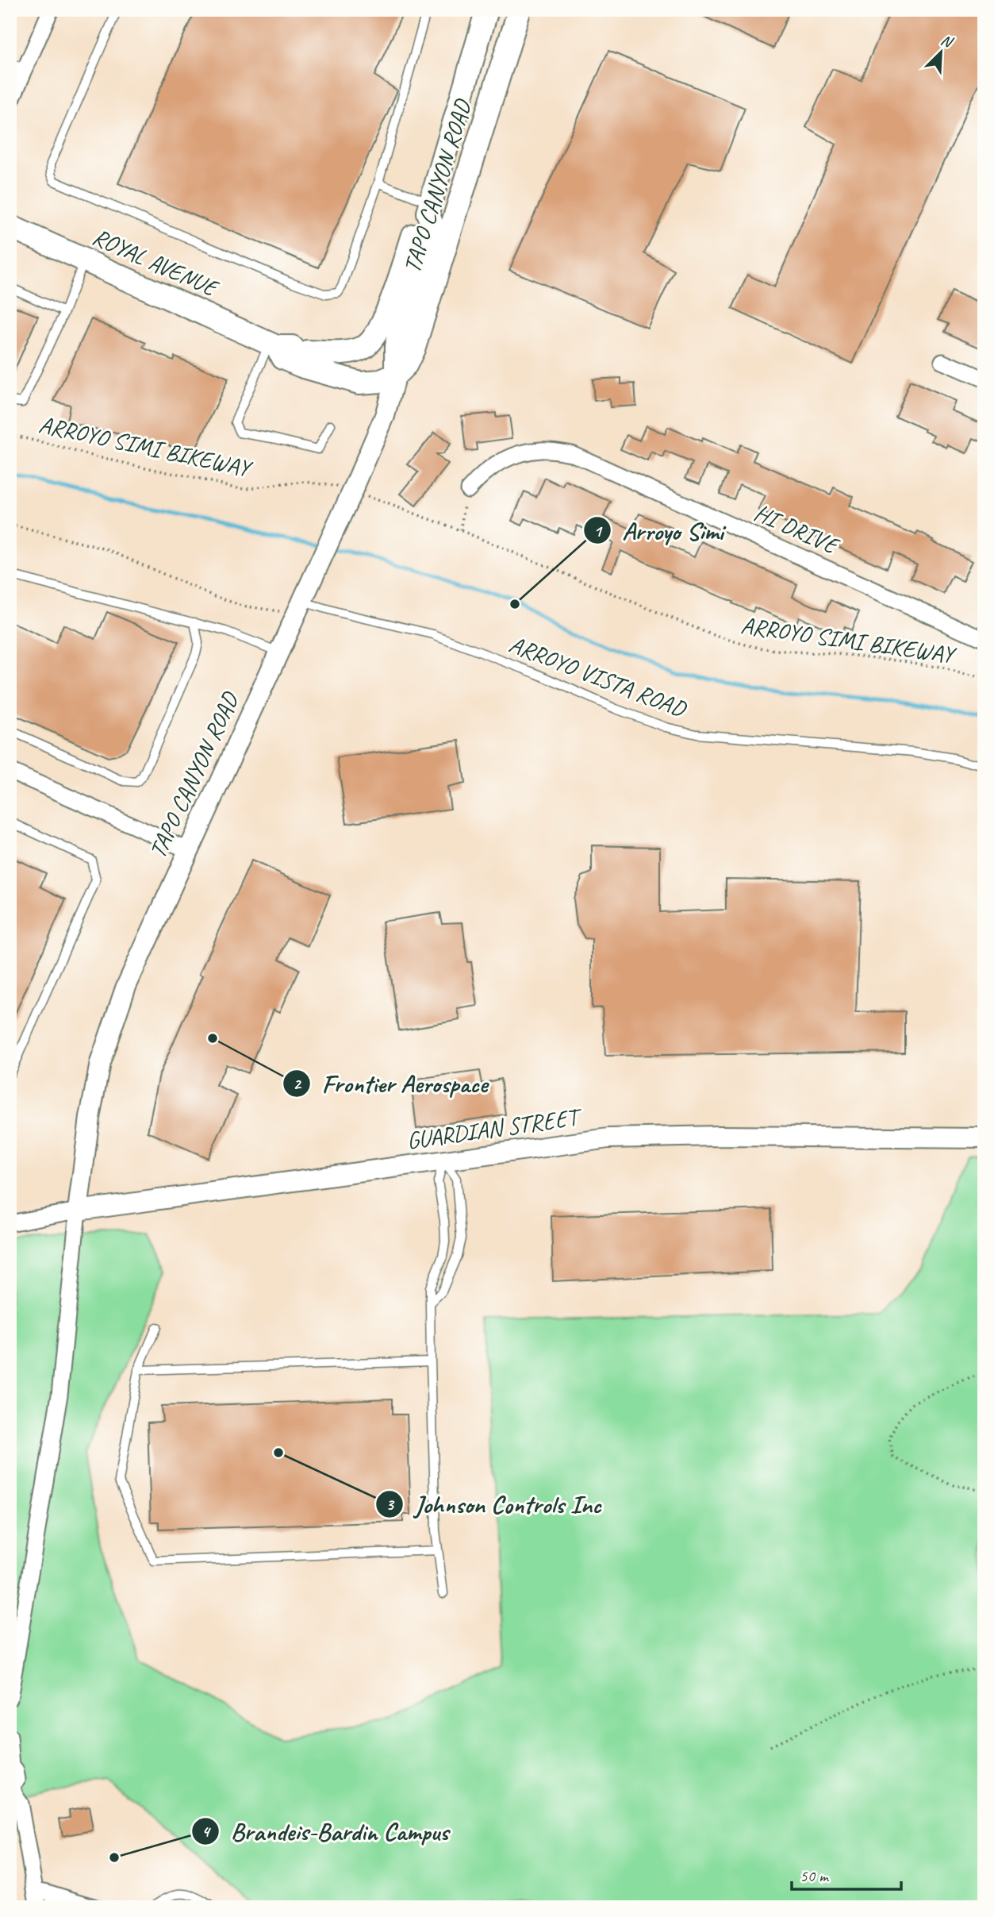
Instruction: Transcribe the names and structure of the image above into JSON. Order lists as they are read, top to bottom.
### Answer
{
  "streets": {
    "main road": ["TAPO CANYON ROAD", "ROYAL AVENUE"],
    "street": ["HI DRIVE", "GUARDIAN STREET"],
    "lane": ["ARROYO VISTA ROAD"],
    "path": ["ARROYO SIMI BIKEWAY"]
  },
  "crossings": [
    ["TAPO CANYON ROAD", "ROYAL AVENUE"],
    ["TAPO CANYON ROAD", "ARROYO SIMI BIKEWAY"],
    ["TAPO CANYON ROAD", "ARROYO VISTA ROAD"],
    ["TAPO CANYON ROAD", "GUARDIAN STREET"]
  ],
  "places": [
    "Arroyo Simi",
    "Frontier Aerospace",
    "Johnson Controls Inc",
    "Brandeis-Bardin Campus"
  ],
  "scale_bar": "50 m",
  "north": "top right"
}
